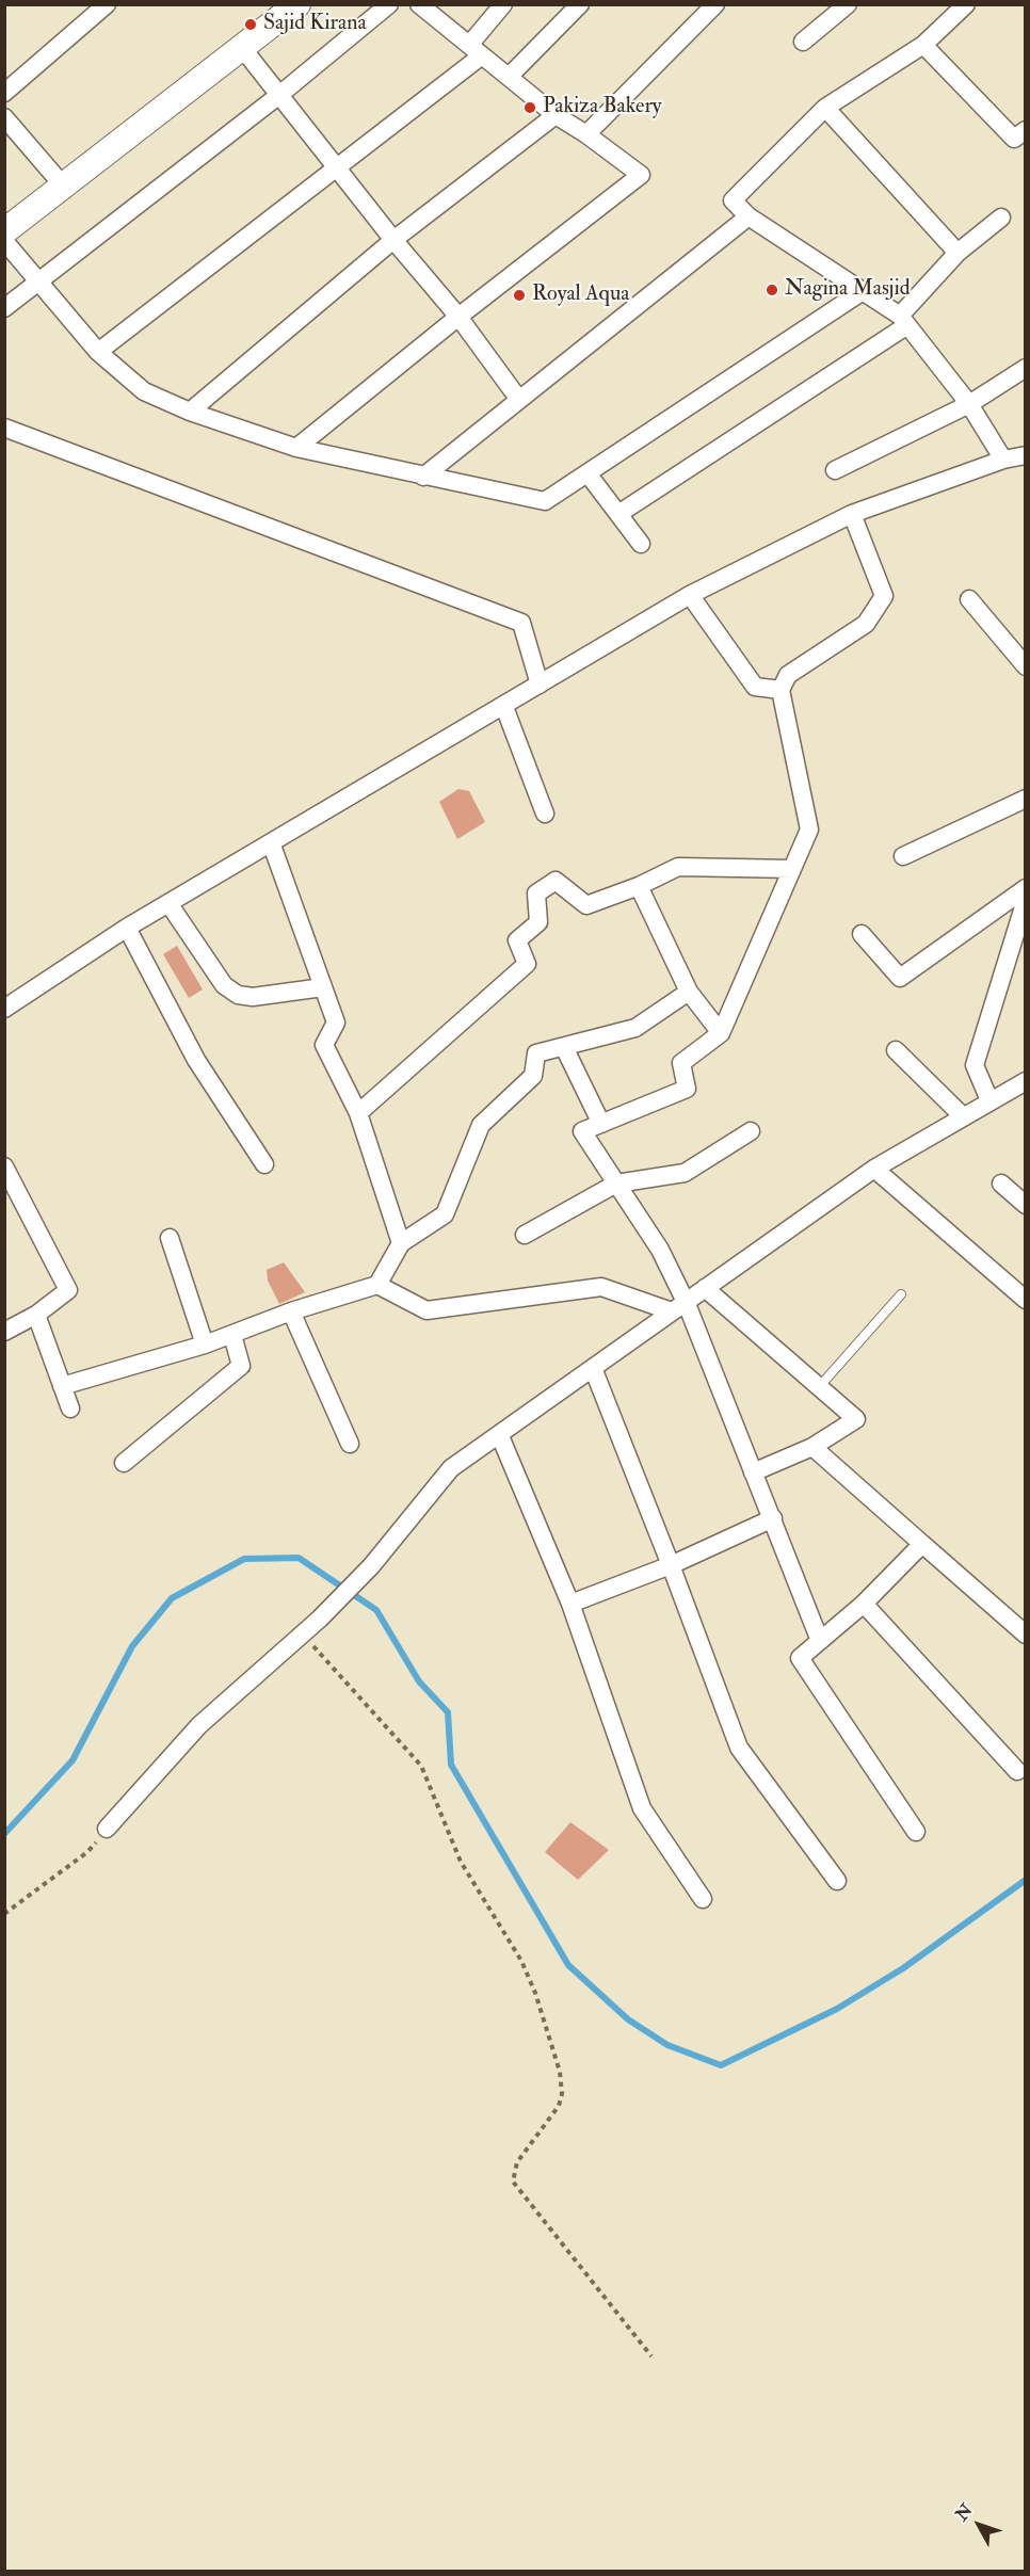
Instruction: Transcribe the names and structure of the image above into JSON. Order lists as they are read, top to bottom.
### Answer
{
  "places": [
    "Sajid Kirana",
    "Pakiza Bakery",
    "Nagina Masjid",
    "Royal Aqua"
  ],
  "north": "top left"
}
